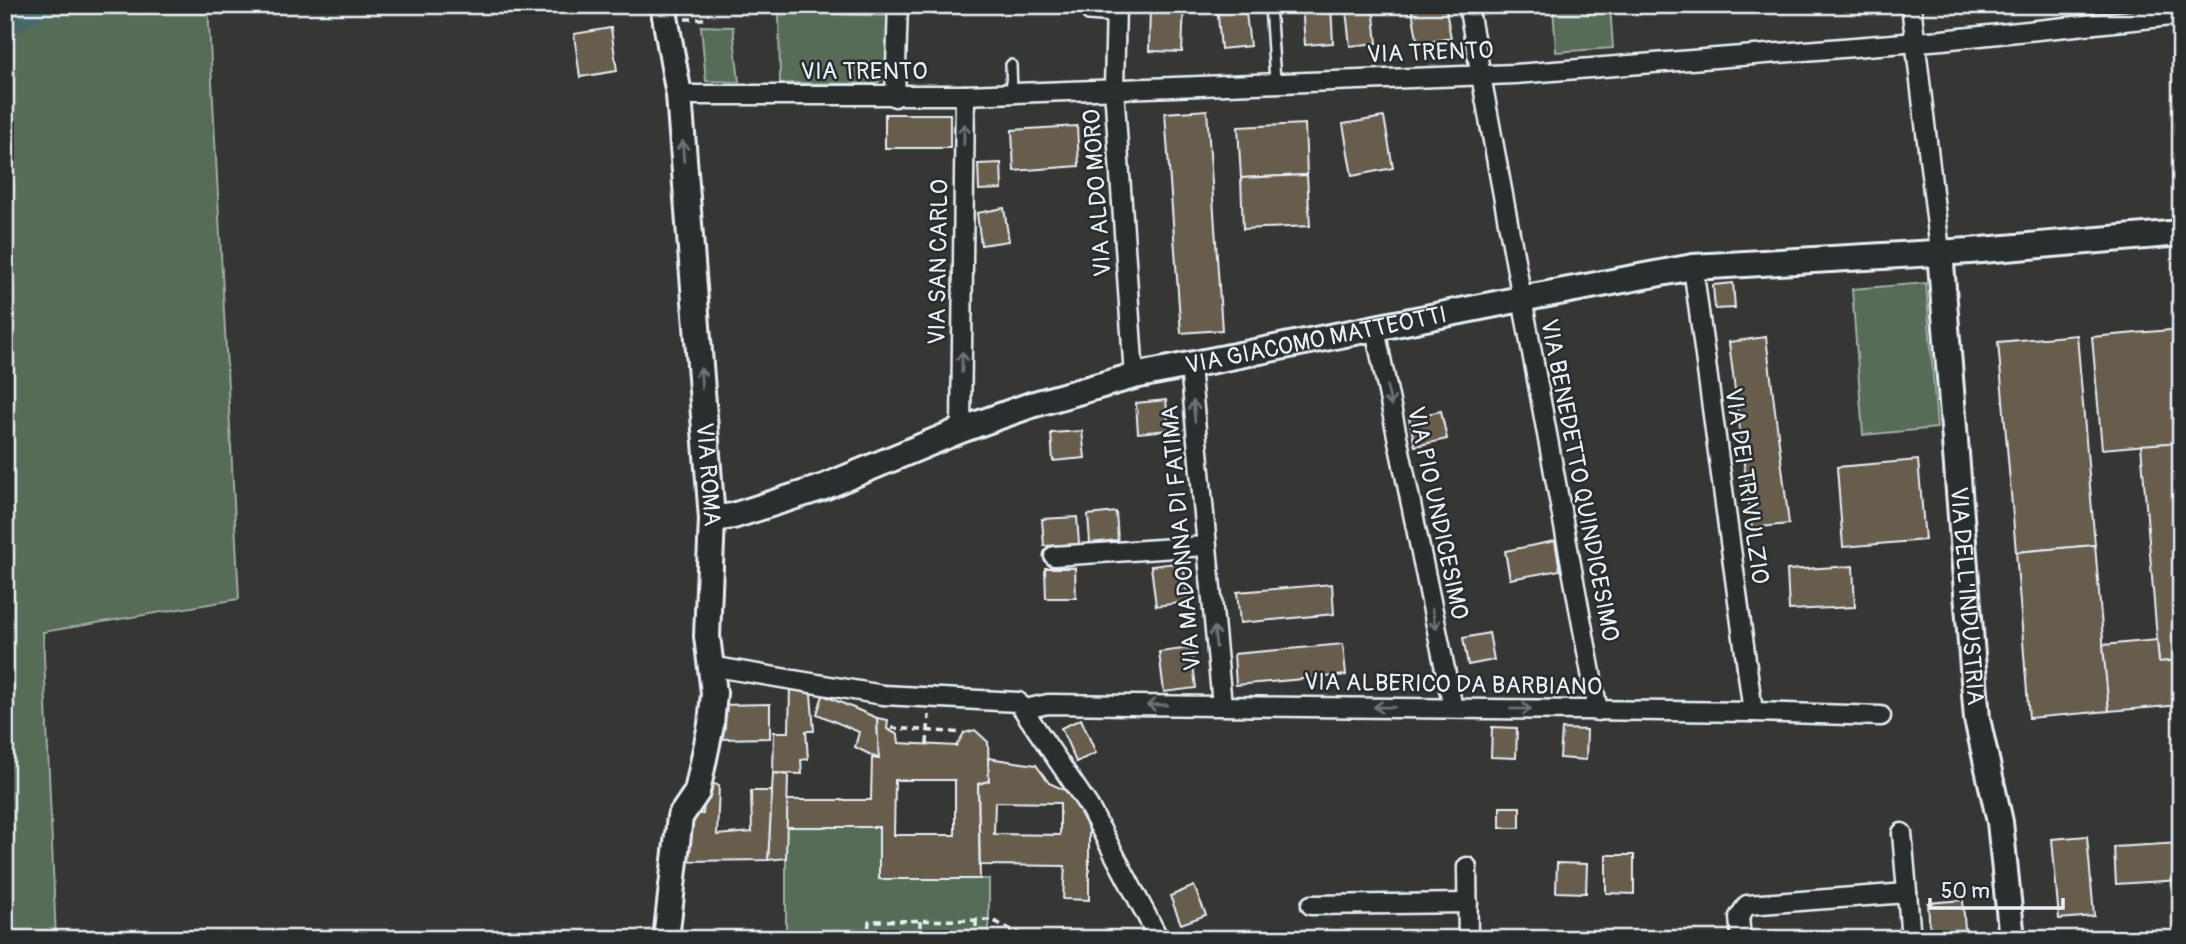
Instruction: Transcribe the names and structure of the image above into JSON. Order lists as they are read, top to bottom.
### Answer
{
  "streets": {
    "street": [
      "VIA TRENTO",
      "VIA ALDO MORO",
      "VIA SAN CARLO",
      "VIA GIACOMO MATTEOTTI",
      "VIA ROMA",
      "VIA BENEDETTO QUINDICESIMO",
      "VIA DEI TRIVULZIO",
      "VIA PIO UNDICESIMO",
      "VIA MADONNA DI FATIMA",
      "VIA DELL'INDUSTRIA",
      "VIA ALBERICO DA BARBIANO"
    ]
  },
  "crossings": [
    ["VIA TRENTO", "VIA ALDO MORO"],
    ["VIA TRENTO", "VIA SAN CARLO"],
    ["VIA TRENTO", "VIA ROMA"],
    ["VIA TRENTO", "VIA BENEDETTO QUINDICESIMO"],
    ["VIA ALDO MORO", "VIA GIACOMO MATTEOTTI"],
    ["VIA SAN CARLO", "VIA GIACOMO MATTEOTTI"],
    ["VIA GIACOMO MATTEOTTI", "VIA ROMA"],
    ["VIA GIACOMO MATTEOTTI", "VIA BENEDETTO QUINDICESIMO"],
    ["VIA GIACOMO MATTEOTTI", "VIA DEI TRIVULZIO"],
    ["VIA GIACOMO MATTEOTTI", "VIA PIO UNDICESIMO"],
    ["VIA GIACOMO MATTEOTTI", "VIA MADONNA DI FATIMA"],
    ["VIA GIACOMO MATTEOTTI", "VIA DELL'INDUSTRIA"],
    ["VIA BENEDETTO QUINDICESIMO", "VIA ALBERICO DA BARBIANO"],
    ["VIA DEI TRIVULZIO", "VIA ALBERICO DA BARBIANO"],
    ["VIA PIO UNDICESIMO", "VIA ALBERICO DA BARBIANO"],
    ["VIA MADONNA DI FATIMA", "VIA ALBERICO DA BARBIANO"]
  ],
  "one_way": [
    "VIA SAN CARLO",
    "VIA ROMA",
    "VIA PIO UNDICESIMO",
    "VIA MADONNA DI FATIMA"
  ],
  "scale_bar": "50 m"
}
